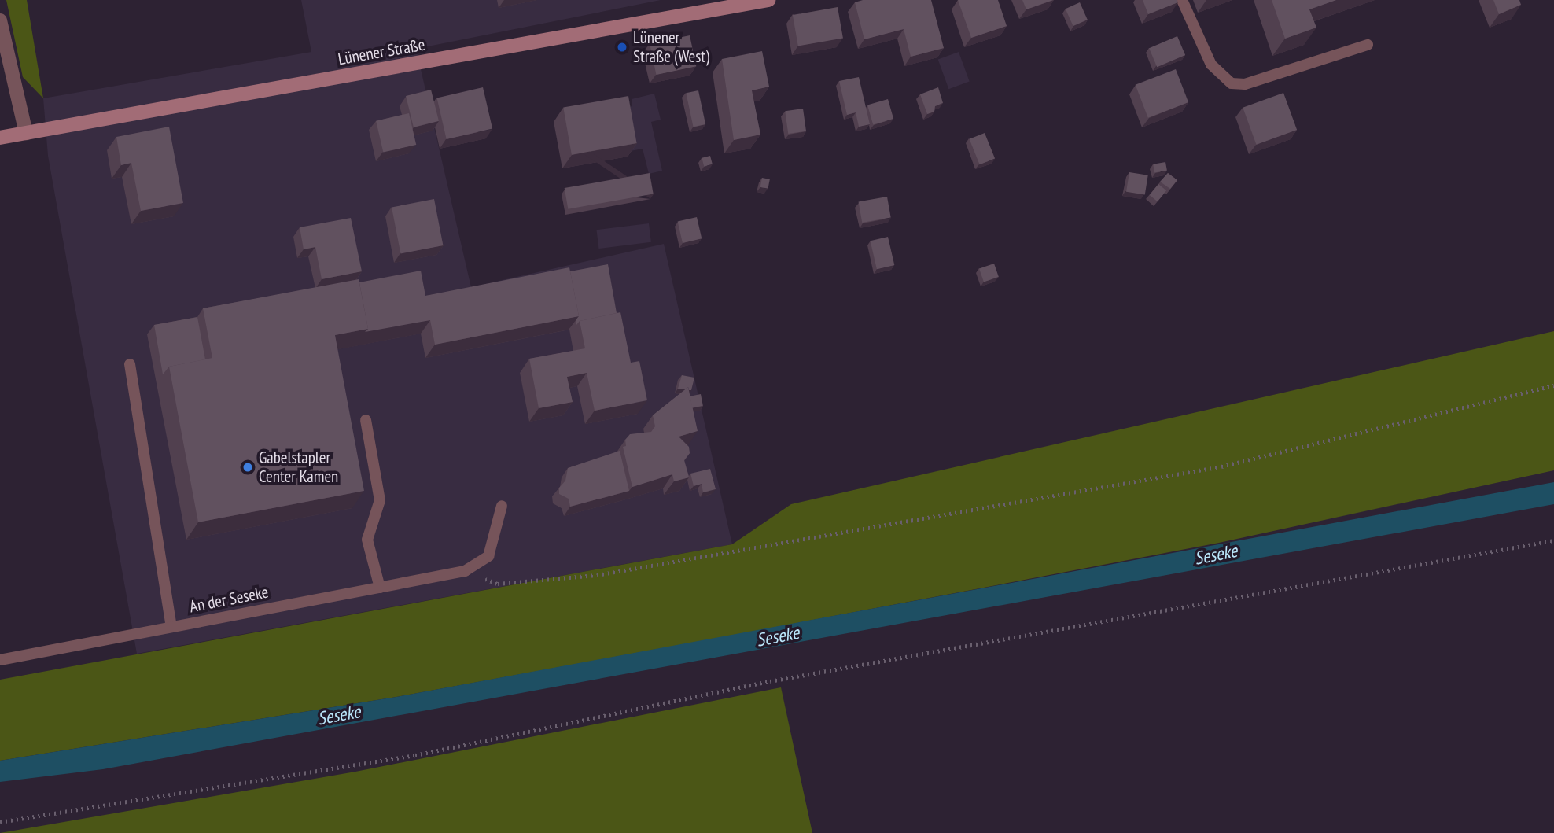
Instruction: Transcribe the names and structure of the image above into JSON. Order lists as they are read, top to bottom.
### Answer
{
  "streets": {
    "main road": ["Lünener Straße"],
    "lane": ["An der Seseke"]
  },
  "water": ["Seseke"],
  "places": ["Lünener Straße (West)", "Gabelstapler Center Kamen"]
}
